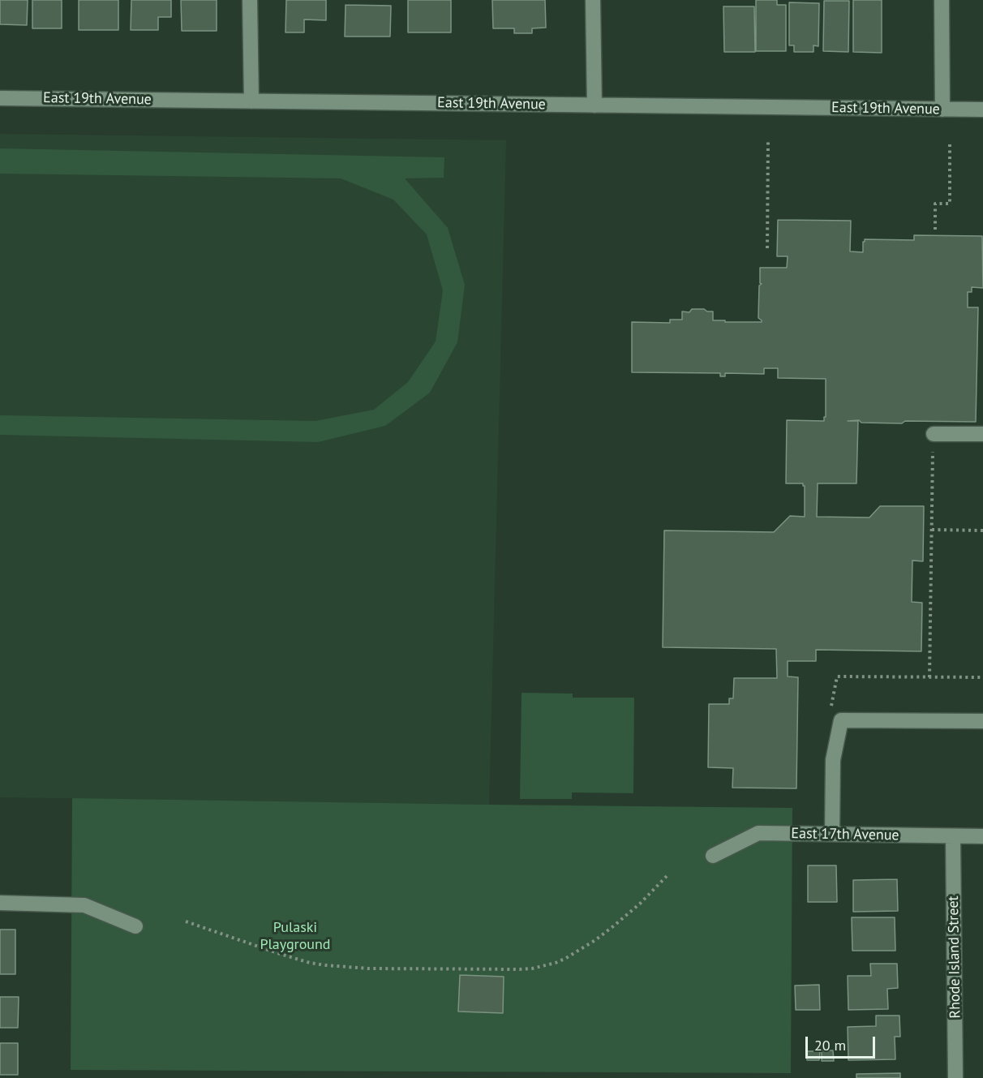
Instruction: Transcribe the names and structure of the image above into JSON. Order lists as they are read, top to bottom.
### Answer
{
  "streets": {
    "street": ["East 19th Avenue", "East 17th Avenue", "Rhode Island Street"]
  },
  "crossings": [
    ["East 17th Avenue", "Rhode Island Street"]
  ],
  "parks": ["Pulaski Playground"],
  "scale_bar": "20 m"
}
